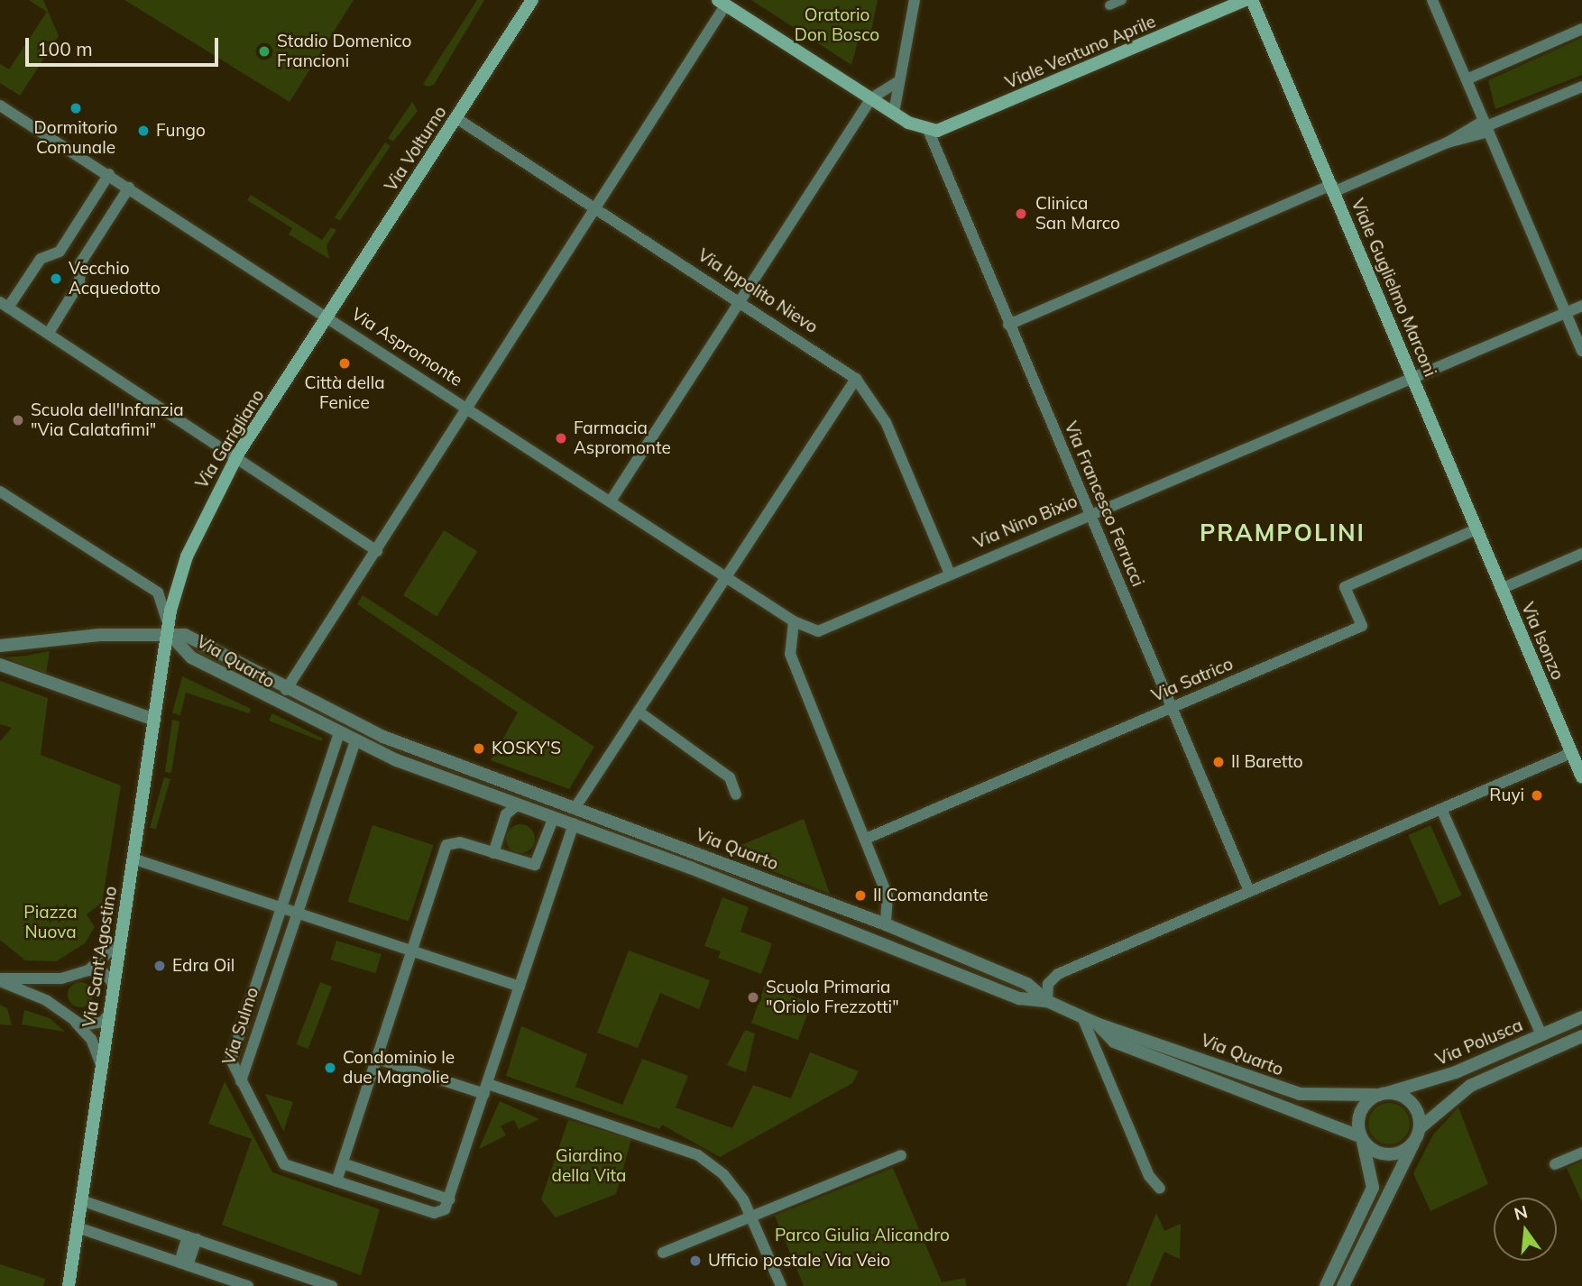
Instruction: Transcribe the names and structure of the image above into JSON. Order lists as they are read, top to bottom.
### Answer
{
  "streets": {
    "main road": [
      "Viale Ventuno Aprile",
      "Via Volturno",
      "Viale Guglielmo Marconi",
      "Via Garigliano",
      "Via Isonzo",
      "Via Sant'Agostino"
    ],
    "street": [
      "Via Ippolito Nievo",
      "Via Aspromonte",
      "Via Francesco Ferrucci",
      "Via Nino Bixio",
      "Via Quarto",
      "Via Satrico",
      "Via Sulmo",
      "Via Polusca"
    ]
  },
  "crossings": [
    ["Viale Ventuno Aprile", "Via Francesco Ferrucci"],
    ["Via Volturno", "Via Ippolito Nievo"],
    ["Via Volturno", "Via Aspromonte"],
    ["Via Volturno", "Via Garigliano"],
    ["Viale Guglielmo Marconi", "Via Nino Bixio"],
    ["Viale Guglielmo Marconi", "Via Isonzo"],
    ["Viale Guglielmo Marconi", "Via Satrico"],
    ["Via Ippolito Nievo", "Via Nino Bixio"],
    ["Via Aspromonte", "Via Garigliano"],
    ["Via Aspromonte", "Via Nino Bixio"],
    ["Via Garigliano", "Via Quarto"],
    ["Via Garigliano", "Via Sant'Agostino"],
    ["Via Francesco Ferrucci", "Via Nino Bixio"],
    ["Via Francesco Ferrucci", "Via Satrico"],
    ["Via Quarto", "Via Sant'Agostino"],
    ["Via Quarto", "Via Sulmo"],
    ["Via Quarto", "Via Polusca"]
  ],
  "districts": ["PRAMPOLINI"],
  "parks": [
    "Oratorio Don Bosco",
    "Piazza Nuova",
    "Giardino della Vita",
    "Parco Giulia Alicandro"
  ],
  "places": [
    "Stadio Domenico Francioni",
    "Dormitorio Comunale",
    "Fungo",
    "Clinica San Marco",
    "Vecchio Acquedotto",
    "Città della Fenice",
    "Scuola dell'Infanzia \"Via Calatafimi\"",
    "Farmacia Aspromonte",
    "KOSKY'S",
    "Il Baretto",
    "Ruyi",
    "Il Comandante",
    "Edra Oil",
    "Scuola Primaria \"Oriolo Frezzotti\"",
    "Condominio le due Magnolie",
    "Ufficio postale Via Veio"
  ],
  "scale_bar": "100 m",
  "north": "top"
}
